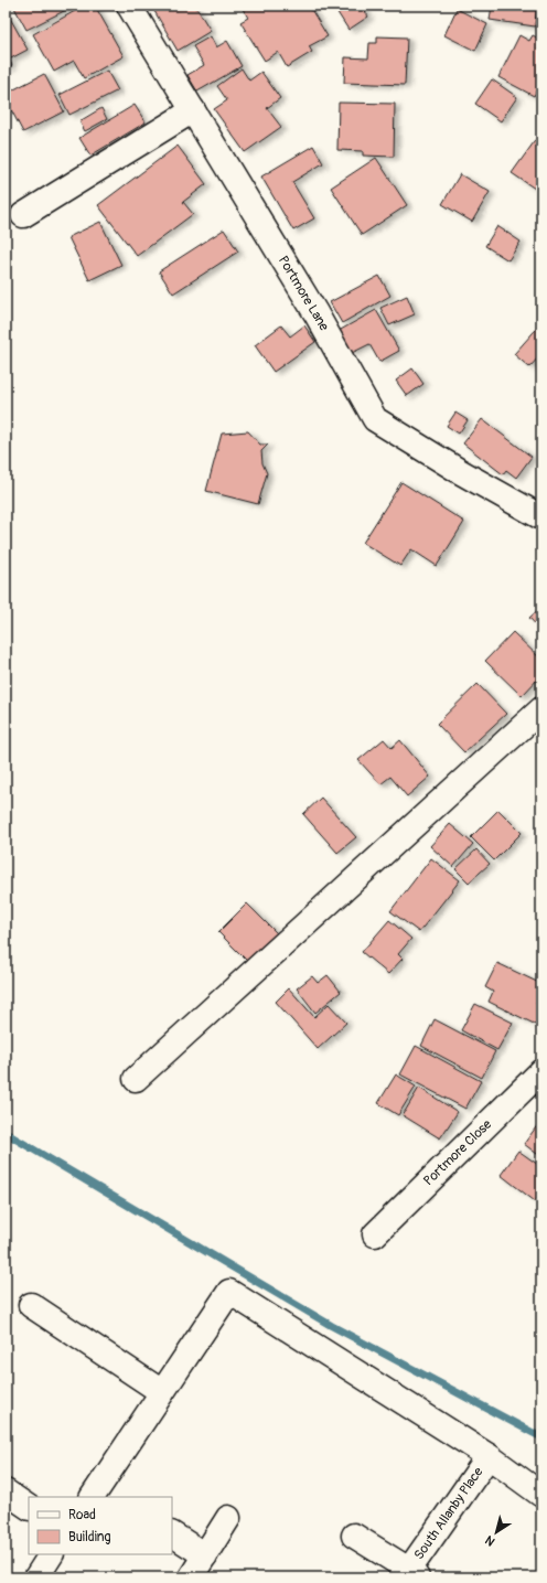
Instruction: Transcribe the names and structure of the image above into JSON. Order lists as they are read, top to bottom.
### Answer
{
  "streets": {
    "street": ["Portmore Lane", "Portmore Close", "South Allanby Place"]
  },
  "legend": ["Road", "Building"],
  "north": "bottom left"
}
